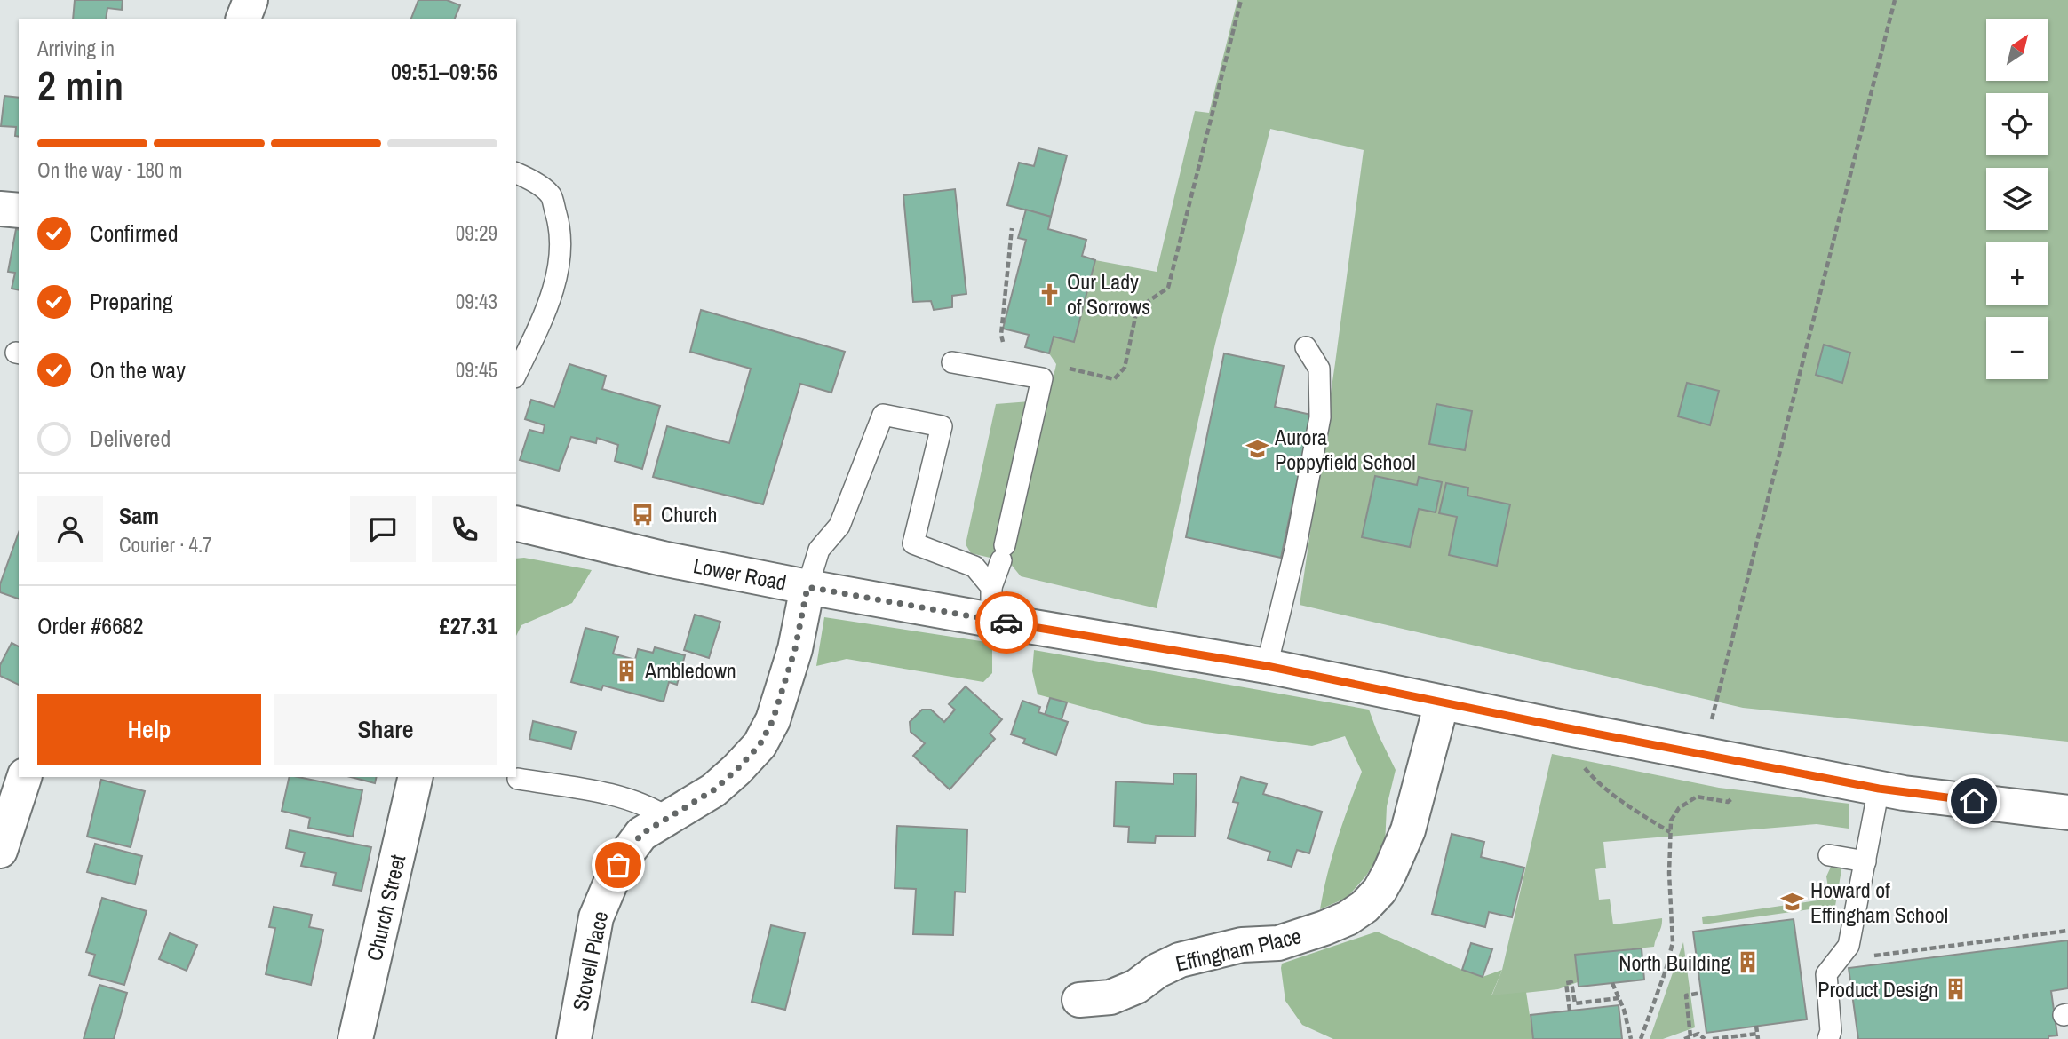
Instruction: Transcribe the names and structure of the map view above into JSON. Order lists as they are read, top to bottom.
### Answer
{
  "streets": {
    "street": [
      "Lower Road",
      "Church Street",
      "Effingham Place",
      "Stovell Place"
    ]
  },
  "crossings": [
    ["Lower Road", "Effingham Place"],
    ["Lower Road", "Stovell Place"]
  ],
  "places": {
    "church": ["Our Lady of Sorrows"],
    "school or university": ["Aurora Poppyfield School", "Howard of Effingham School"],
    "bus stop": ["Church"],
    "building": ["Ambledown", "North Building", "Product Design"]
  },
  "north": "top right",
  "page": {
    "map_buttons": ["+", "−"],
    "heading": ["2 min", "Arriving in", "09:51–09:56"],
    "panel": [
      "Sam",
      "Courier · 4.7",
      "Order #6682",
      "£27.31"
    ],
    "bar": "On the way · 180 m",
    "list": [
      ["Confirmed", "09:29"],
      ["Preparing", "09:43"],
      ["On the way", "09:45"],
      "Delivered"
    ],
    "buttons": ["Help", "Share"]
  }
}
